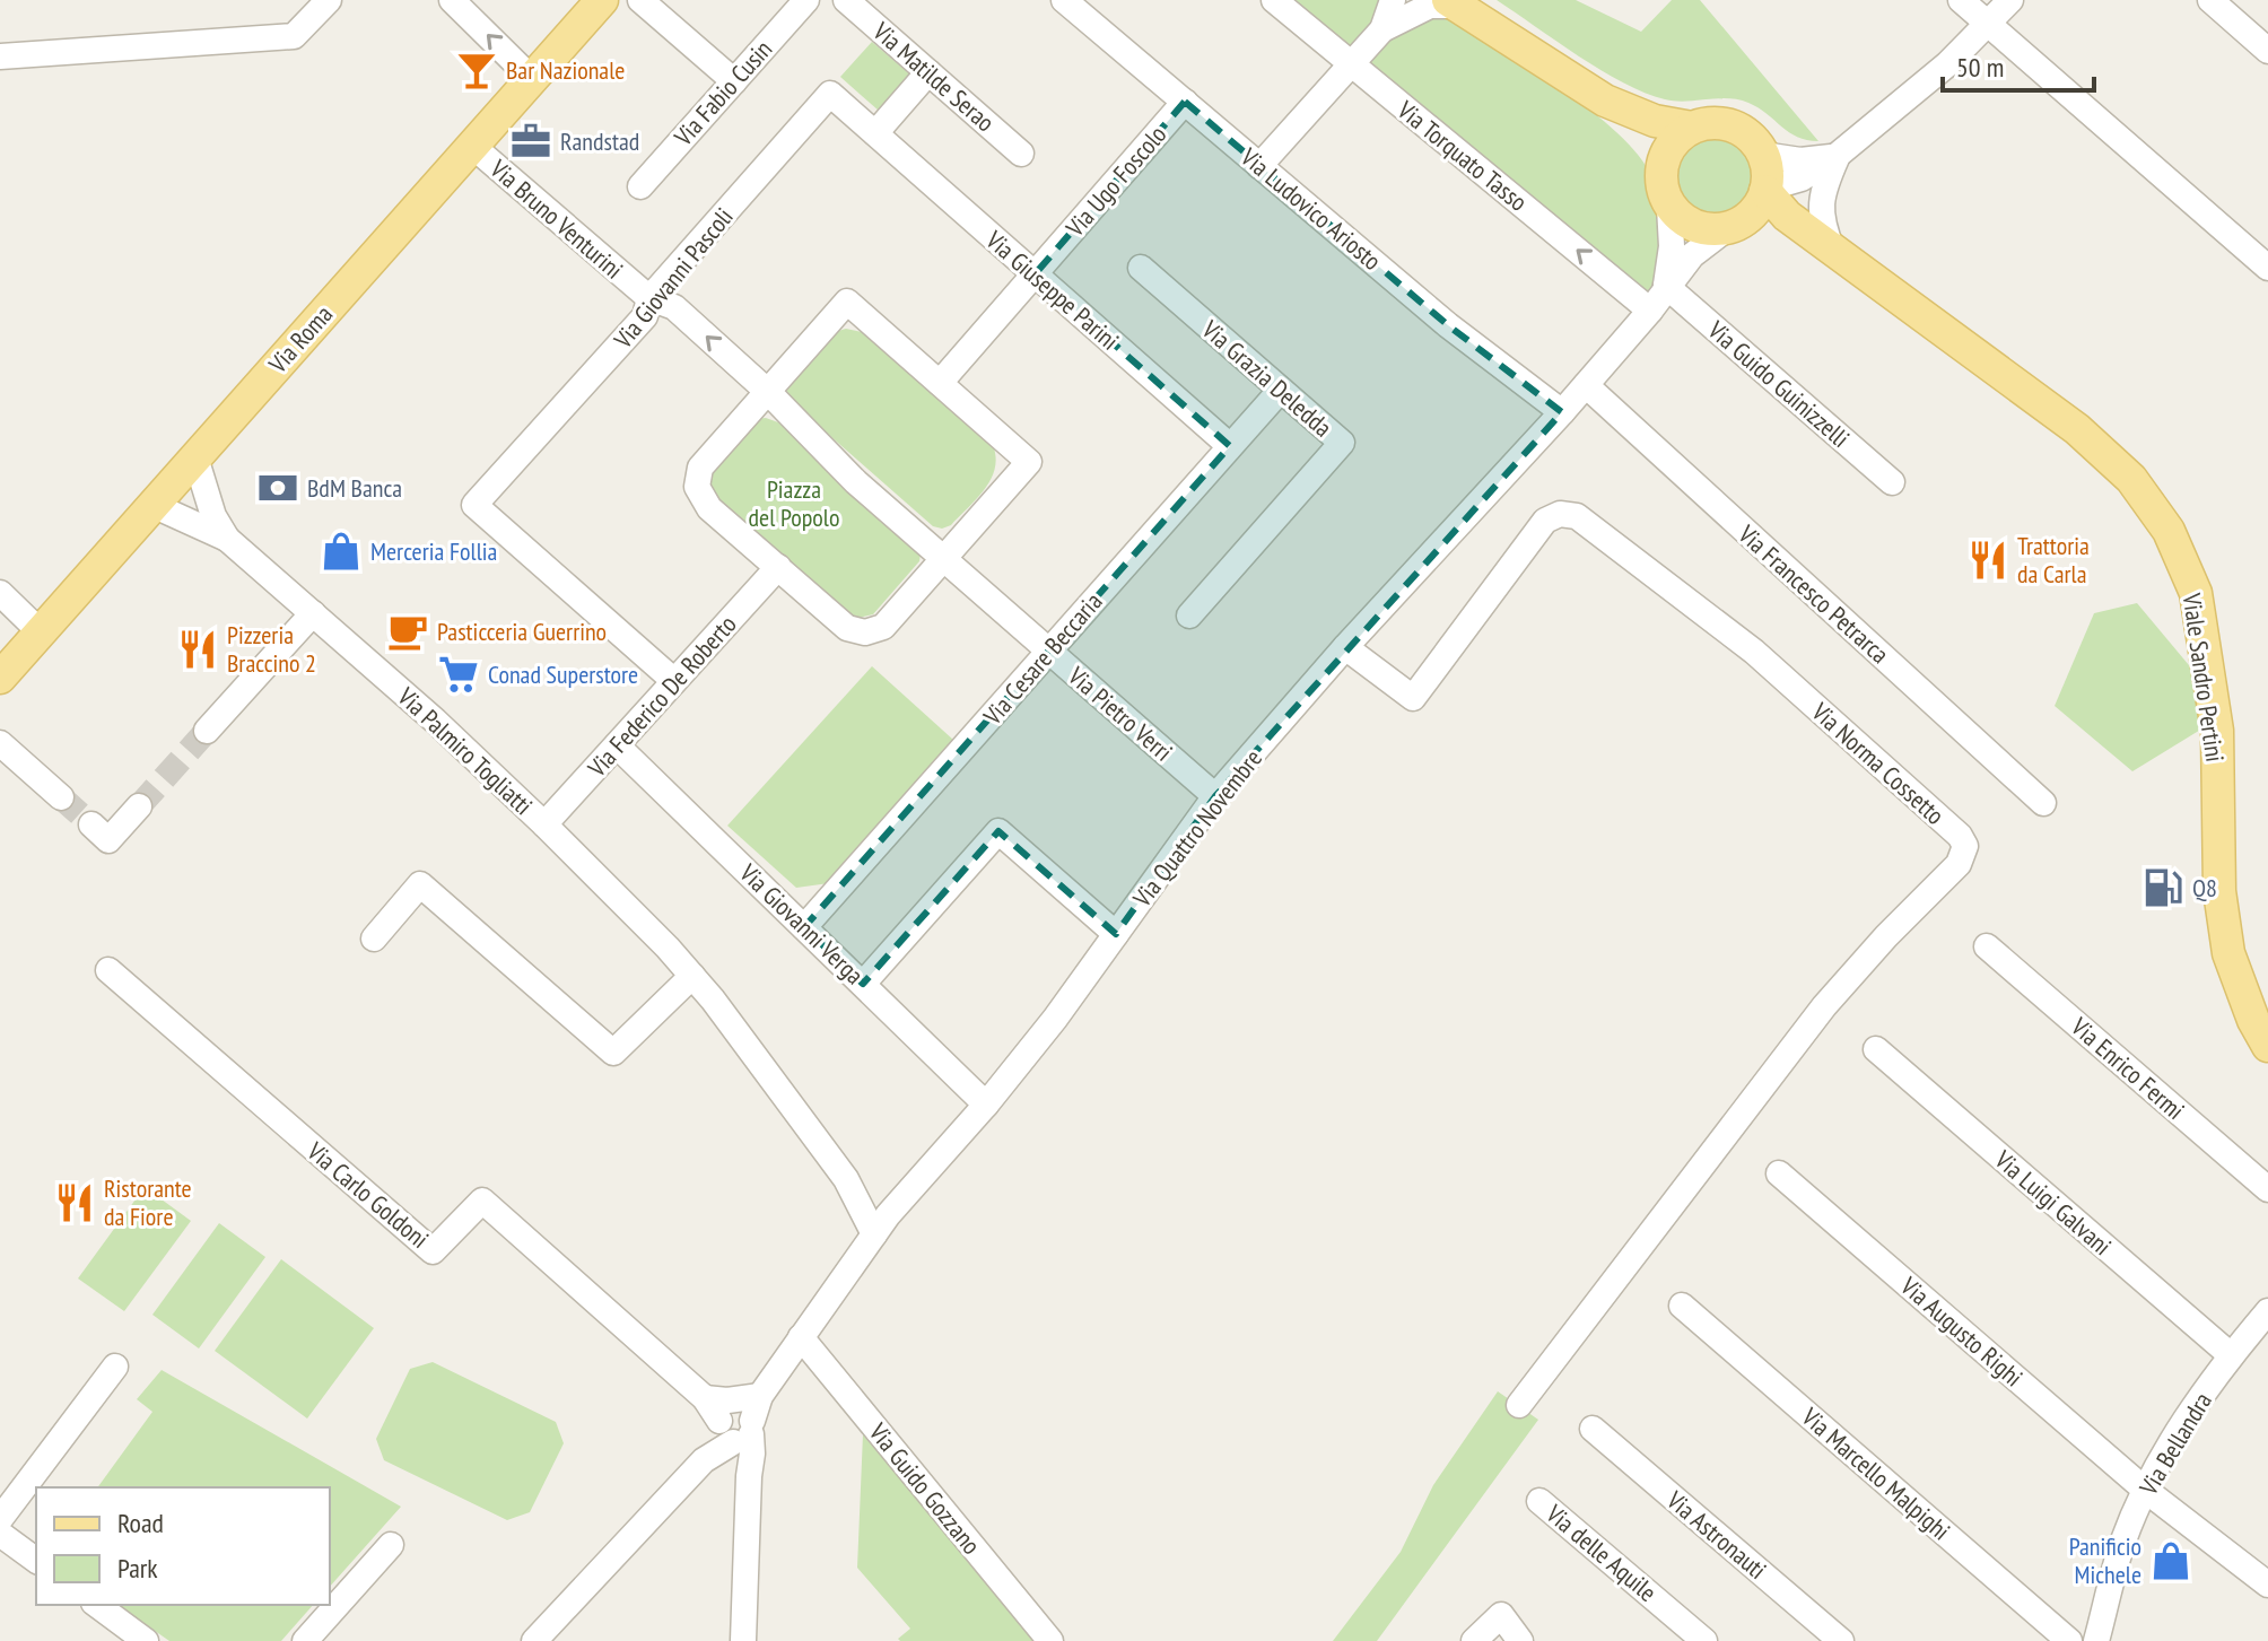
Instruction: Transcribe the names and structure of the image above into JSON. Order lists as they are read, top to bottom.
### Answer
{
  "streets": {
    "main road": ["Via Roma", "Viale Sandro Pertini"],
    "street": [
      "Via Matilde Serao",
      "Via Fabio Cusin",
      "Via Torquato Tasso",
      "Via Ugo Foscolo",
      "Via Ludovico Ariosto",
      "Via Bruno Venturini",
      "Via Giovanni Pascoli",
      "Via Giuseppe Parini",
      "Via Grazia Deledda",
      "Via Guido Guinizzelli",
      "Via Francesco Petrarca",
      "Via Cesare Beccaria",
      "Via Federico De Roberto",
      "Via Pietro Verri",
      "Via Palmiro Togliatti",
      "Via Norma Cossetto",
      "Via Quattro Novembre",
      "Via Giovanni Verga",
      "Via Enrico Fermi",
      "Via Carlo Goldoni",
      "Via Luigi Galvani",
      "Via Augusto Righi",
      "Via Bellandra",
      "Via Marcello Malpighi",
      "Via Guido Gozzano",
      "Via Astronauti",
      "Via delle Aquile"
    ]
  },
  "crossings": [
    ["Via Torquato Tasso", "Via Quattro Novembre"],
    ["Via Ugo Foscolo", "Via Ludovico Ariosto"],
    ["Via Ugo Foscolo", "Via Giuseppe Parini"],
    ["Via Ludovico Ariosto", "Via Quattro Novembre"],
    ["Via Bruno Venturini", "Via Giovanni Pascoli"],
    ["Via Bruno Venturini", "Via Roma"],
    ["Via Giovanni Pascoli", "Via Giuseppe Parini"],
    ["Via Giovanni Pascoli", "Via Federico De Roberto"],
    ["Via Giuseppe Parini", "Via Cesare Beccaria"],
    ["Via Roma", "Via Palmiro Togliatti"],
    ["Via Grazia Deledda", "Via Cesare Beccaria"],
    ["Via Guido Guinizzelli", "Via Quattro Novembre"],
    ["Via Francesco Petrarca", "Via Quattro Novembre"],
    ["Via Cesare Beccaria", "Via Pietro Verri"],
    ["Via Cesare Beccaria", "Via Giovanni Verga"],
    ["Viale Sandro Pertini", "Via Quattro Novembre"],
    ["Via Federico De Roberto", "Via Palmiro Togliatti"],
    ["Via Federico De Roberto", "Via Giovanni Verga"],
    ["Via Pietro Verri", "Via Quattro Novembre"],
    ["Via Palmiro Togliatti", "Via Quattro Novembre"],
    ["Via Norma Cossetto", "Via Quattro Novembre"],
    ["Via Quattro Novembre", "Via Giovanni Verga"],
    ["Via Quattro Novembre", "Via Carlo Goldoni"],
    ["Via Quattro Novembre", "Via Guido Gozzano"],
    ["Via Luigi Galvani", "Via Bellandra"],
    ["Via Augusto Righi", "Via Bellandra"]
  ],
  "one_way": ["Via Torquato Tasso", "Via Bruno Venturini"],
  "parks": ["Piazza del Popolo"],
  "places": {
    "bar": ["Bar Nazionale"],
    "office": ["Randstad"],
    "bank": ["BdM Banca"],
    "shop": ["Merceria Follia", "Panificio Michele"],
    "restaurant": ["Trattoria da Carla", "Pizzeria Braccino 2", "Ristorante da Fiore"],
    "cafe": ["Pasticceria Guerrino"],
    "supermarket": ["Conad Superstore"],
    "fuel station": ["Q8"]
  },
  "legend": ["Road", "Park"],
  "scale_bar": "50 m"
}
